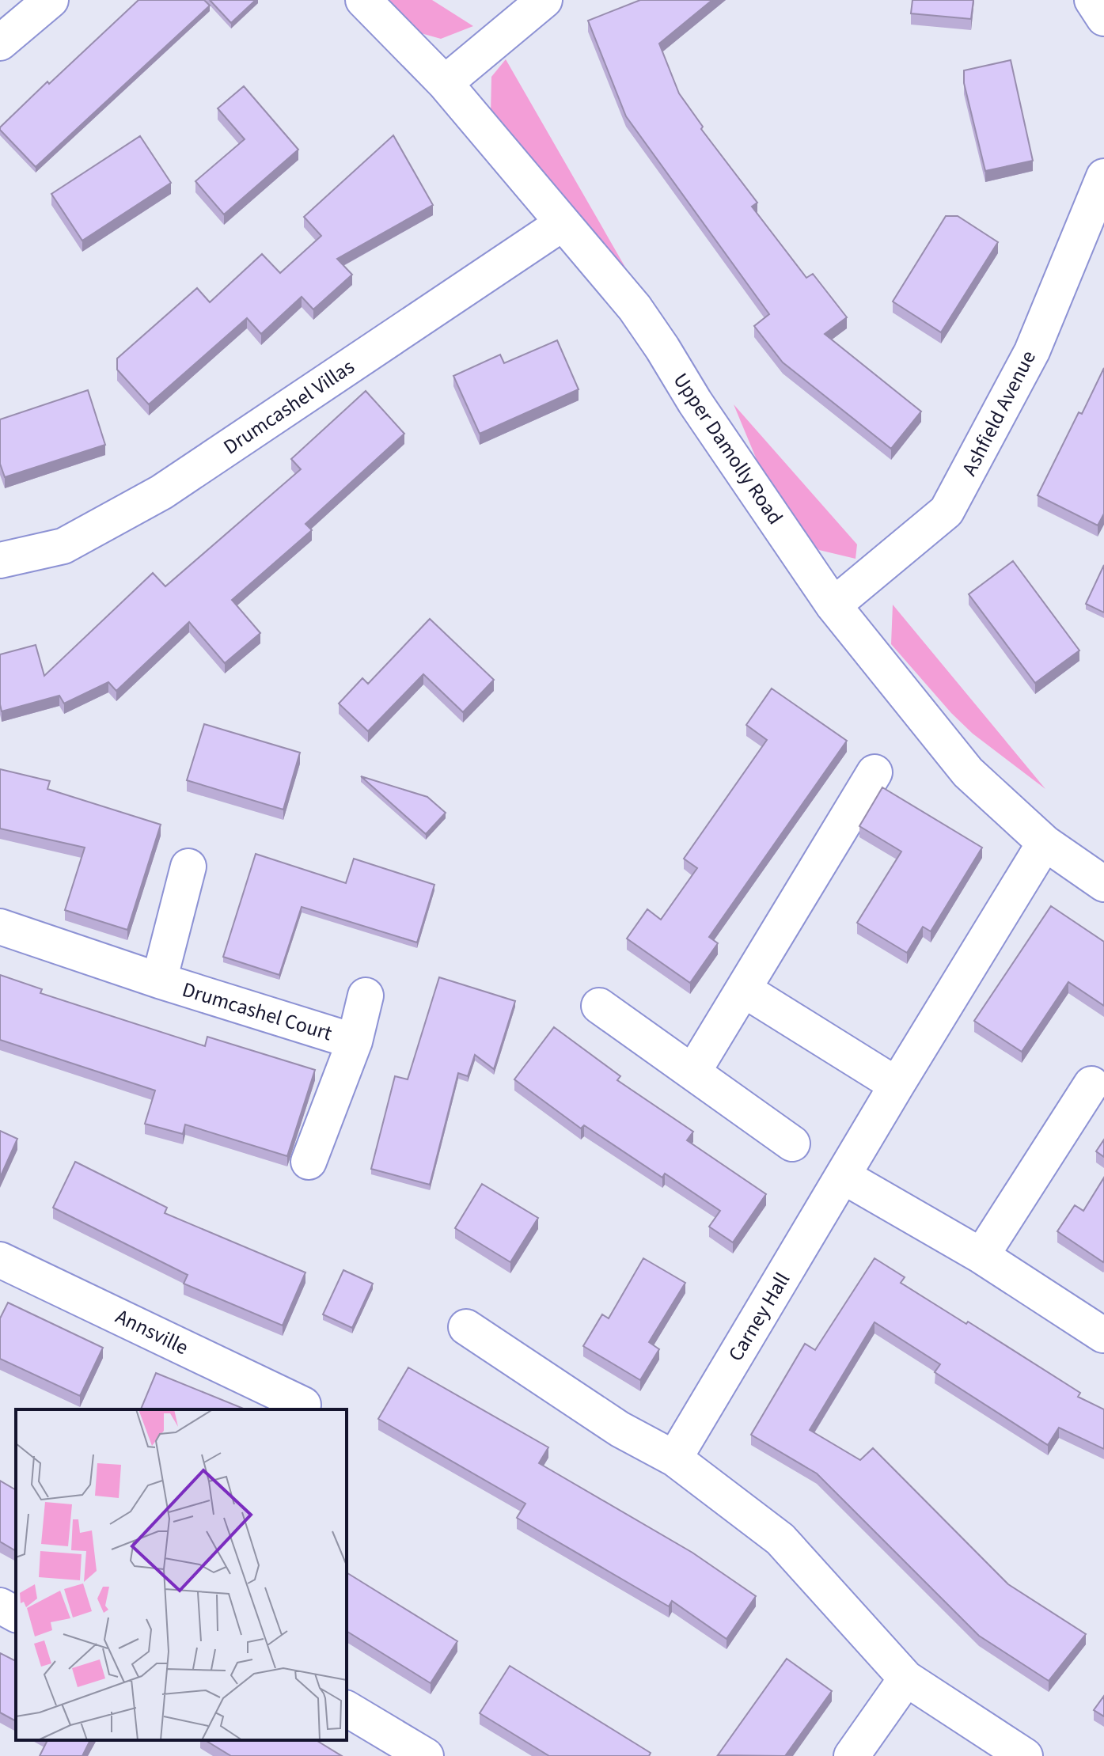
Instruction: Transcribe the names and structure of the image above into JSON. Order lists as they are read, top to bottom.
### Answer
{
  "streets": {
    "street": [
      "Drumcashel Villas",
      "Ashfield Avenue",
      "Upper Damolly Road",
      "Drumcashel Court",
      "Carney Hall",
      "Annsville"
    ]
  },
  "crossings": [
    ["Drumcashel Villas", "Upper Damolly Road"],
    ["Ashfield Avenue", "Upper Damolly Road"],
    ["Upper Damolly Road", "Carney Hall"]
  ]
}
